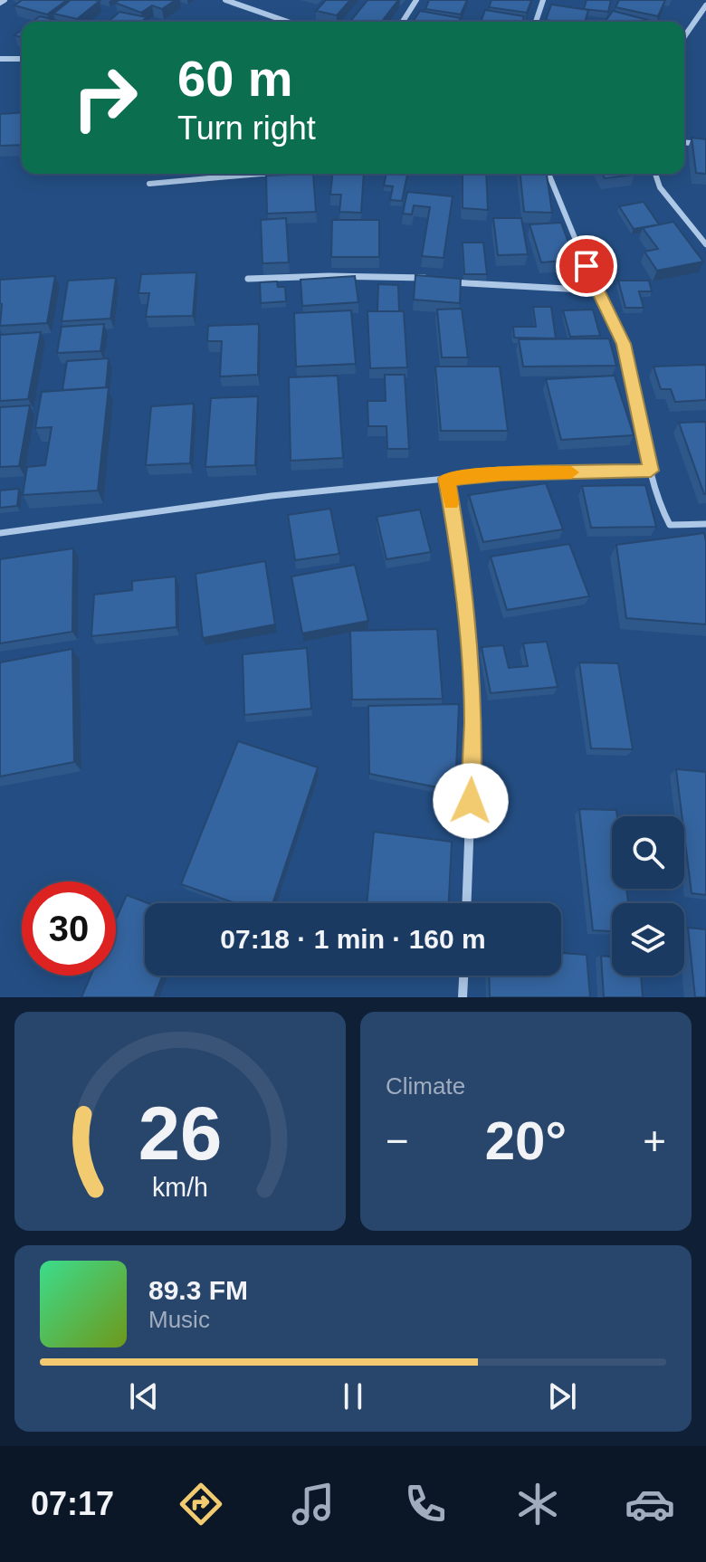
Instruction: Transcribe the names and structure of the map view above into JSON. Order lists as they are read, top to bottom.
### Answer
{
  "page": {
    "turn": ["60 m", "Turn right"],
    "limit": "30",
    "trip": "07:18 · 1 min · 160 m",
    "tile": "Climate",
    "heat": ["−", "20°", "+"],
    "song": ["89.3 FM", "Music"],
    "tabs": "07:17",
    "gauge": ["26", "km/h"]
  }
}
